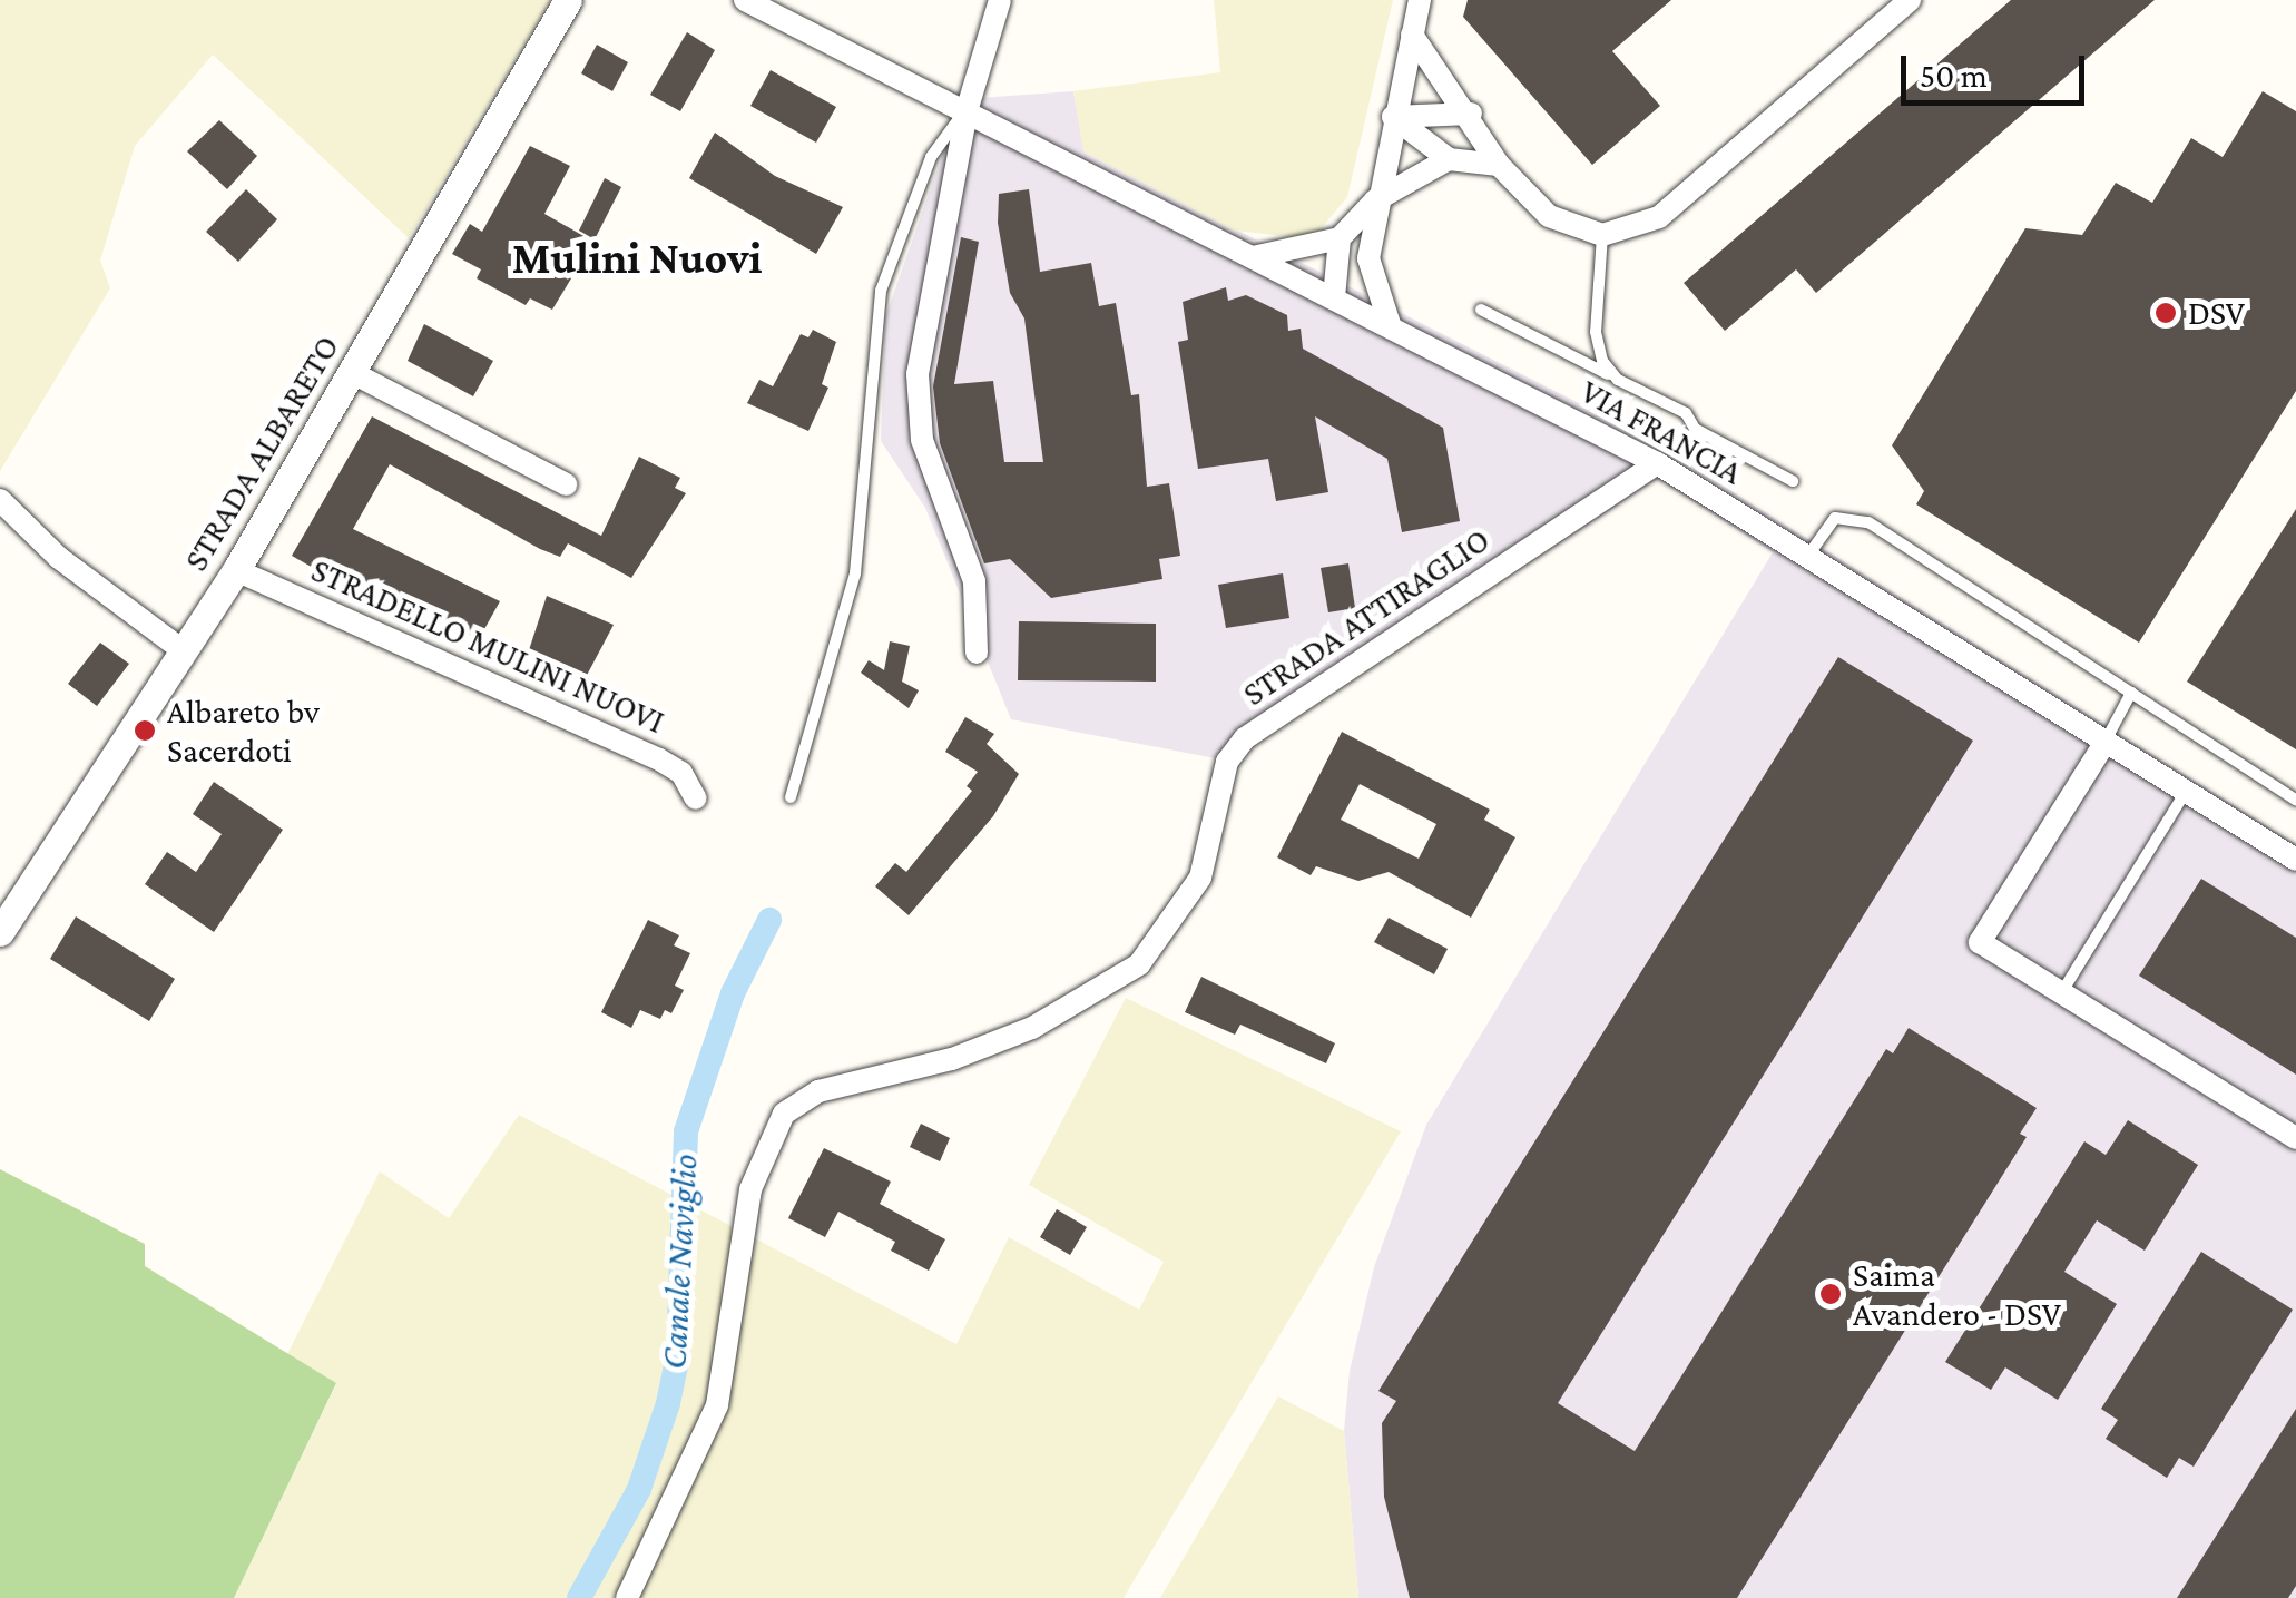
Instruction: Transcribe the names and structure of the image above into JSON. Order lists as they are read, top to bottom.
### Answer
{
  "streets": {
    "street": [
      "VIA FRANCIA",
      "STRADA ALBARETO",
      "STRADA ATTIRAGLIO",
      "STRADELLO MULINI NUOVI"
    ]
  },
  "crossings": [
    ["VIA FRANCIA", "STRADA ATTIRAGLIO"],
    ["STRADA ALBARETO", "STRADELLO MULINI NUOVI"]
  ],
  "districts": ["Mulini Nuovi"],
  "water": ["Canale Naviglio"],
  "places": ["DSV", "Albareto bv Sacerdoti", "Saima Avandero - DSV"],
  "scale_bar": "50 m"
}
